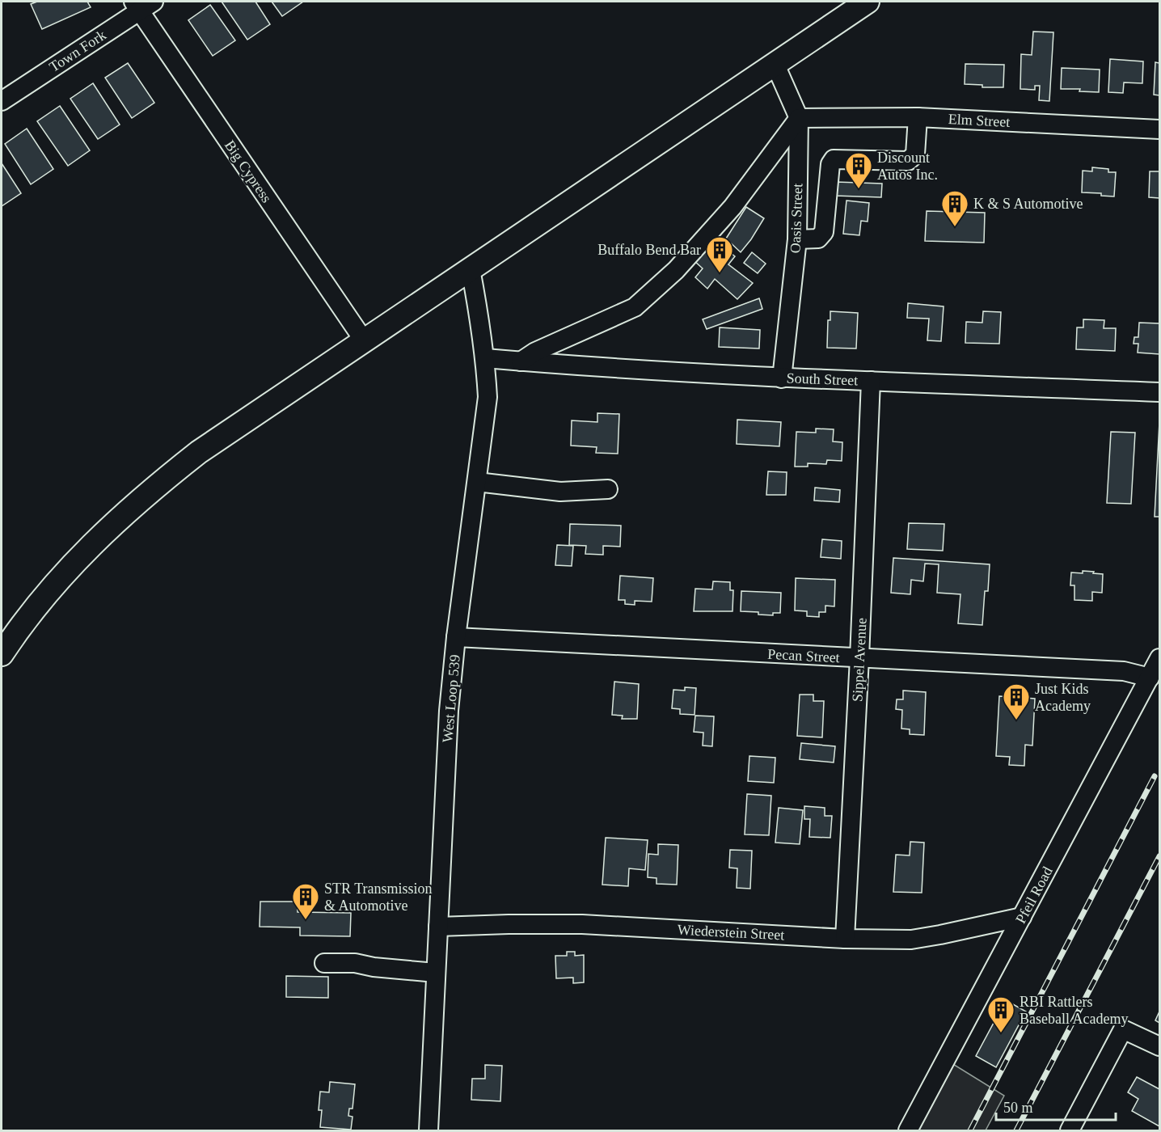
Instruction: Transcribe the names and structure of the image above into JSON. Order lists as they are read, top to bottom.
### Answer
{
  "streets": {
    "street": [
      "Town Fork",
      "Elm Street",
      "Big Cypress",
      "Oasis Street",
      "South Street",
      "Pecan Street",
      "Sippel Avenue",
      "West Loop 539",
      "Pfeil Road",
      "Wiederstein Street"
    ]
  },
  "crossings": [
    ["Town Fork", "Big Cypress"],
    ["Elm Street", "Oasis Street"],
    ["Oasis Street", "South Street"],
    ["South Street", "Sippel Avenue"],
    ["South Street", "West Loop 539"],
    ["Pecan Street", "Sippel Avenue"],
    ["Pecan Street", "West Loop 539"],
    ["Pecan Street", "Pfeil Road"],
    ["Sippel Avenue", "Wiederstein Street"],
    ["West Loop 539", "Wiederstein Street"],
    ["Pfeil Road", "Wiederstein Street"]
  ],
  "places": {
    "building": [
      "Discount Autos Inc.",
      "K & S Automotive",
      "Buffalo Bend Bar",
      "Just Kids Academy",
      "STR Transmission & Automotive",
      "RBI Rattlers Baseball Academy"
    ]
  },
  "scale_bar": "50 m"
}
